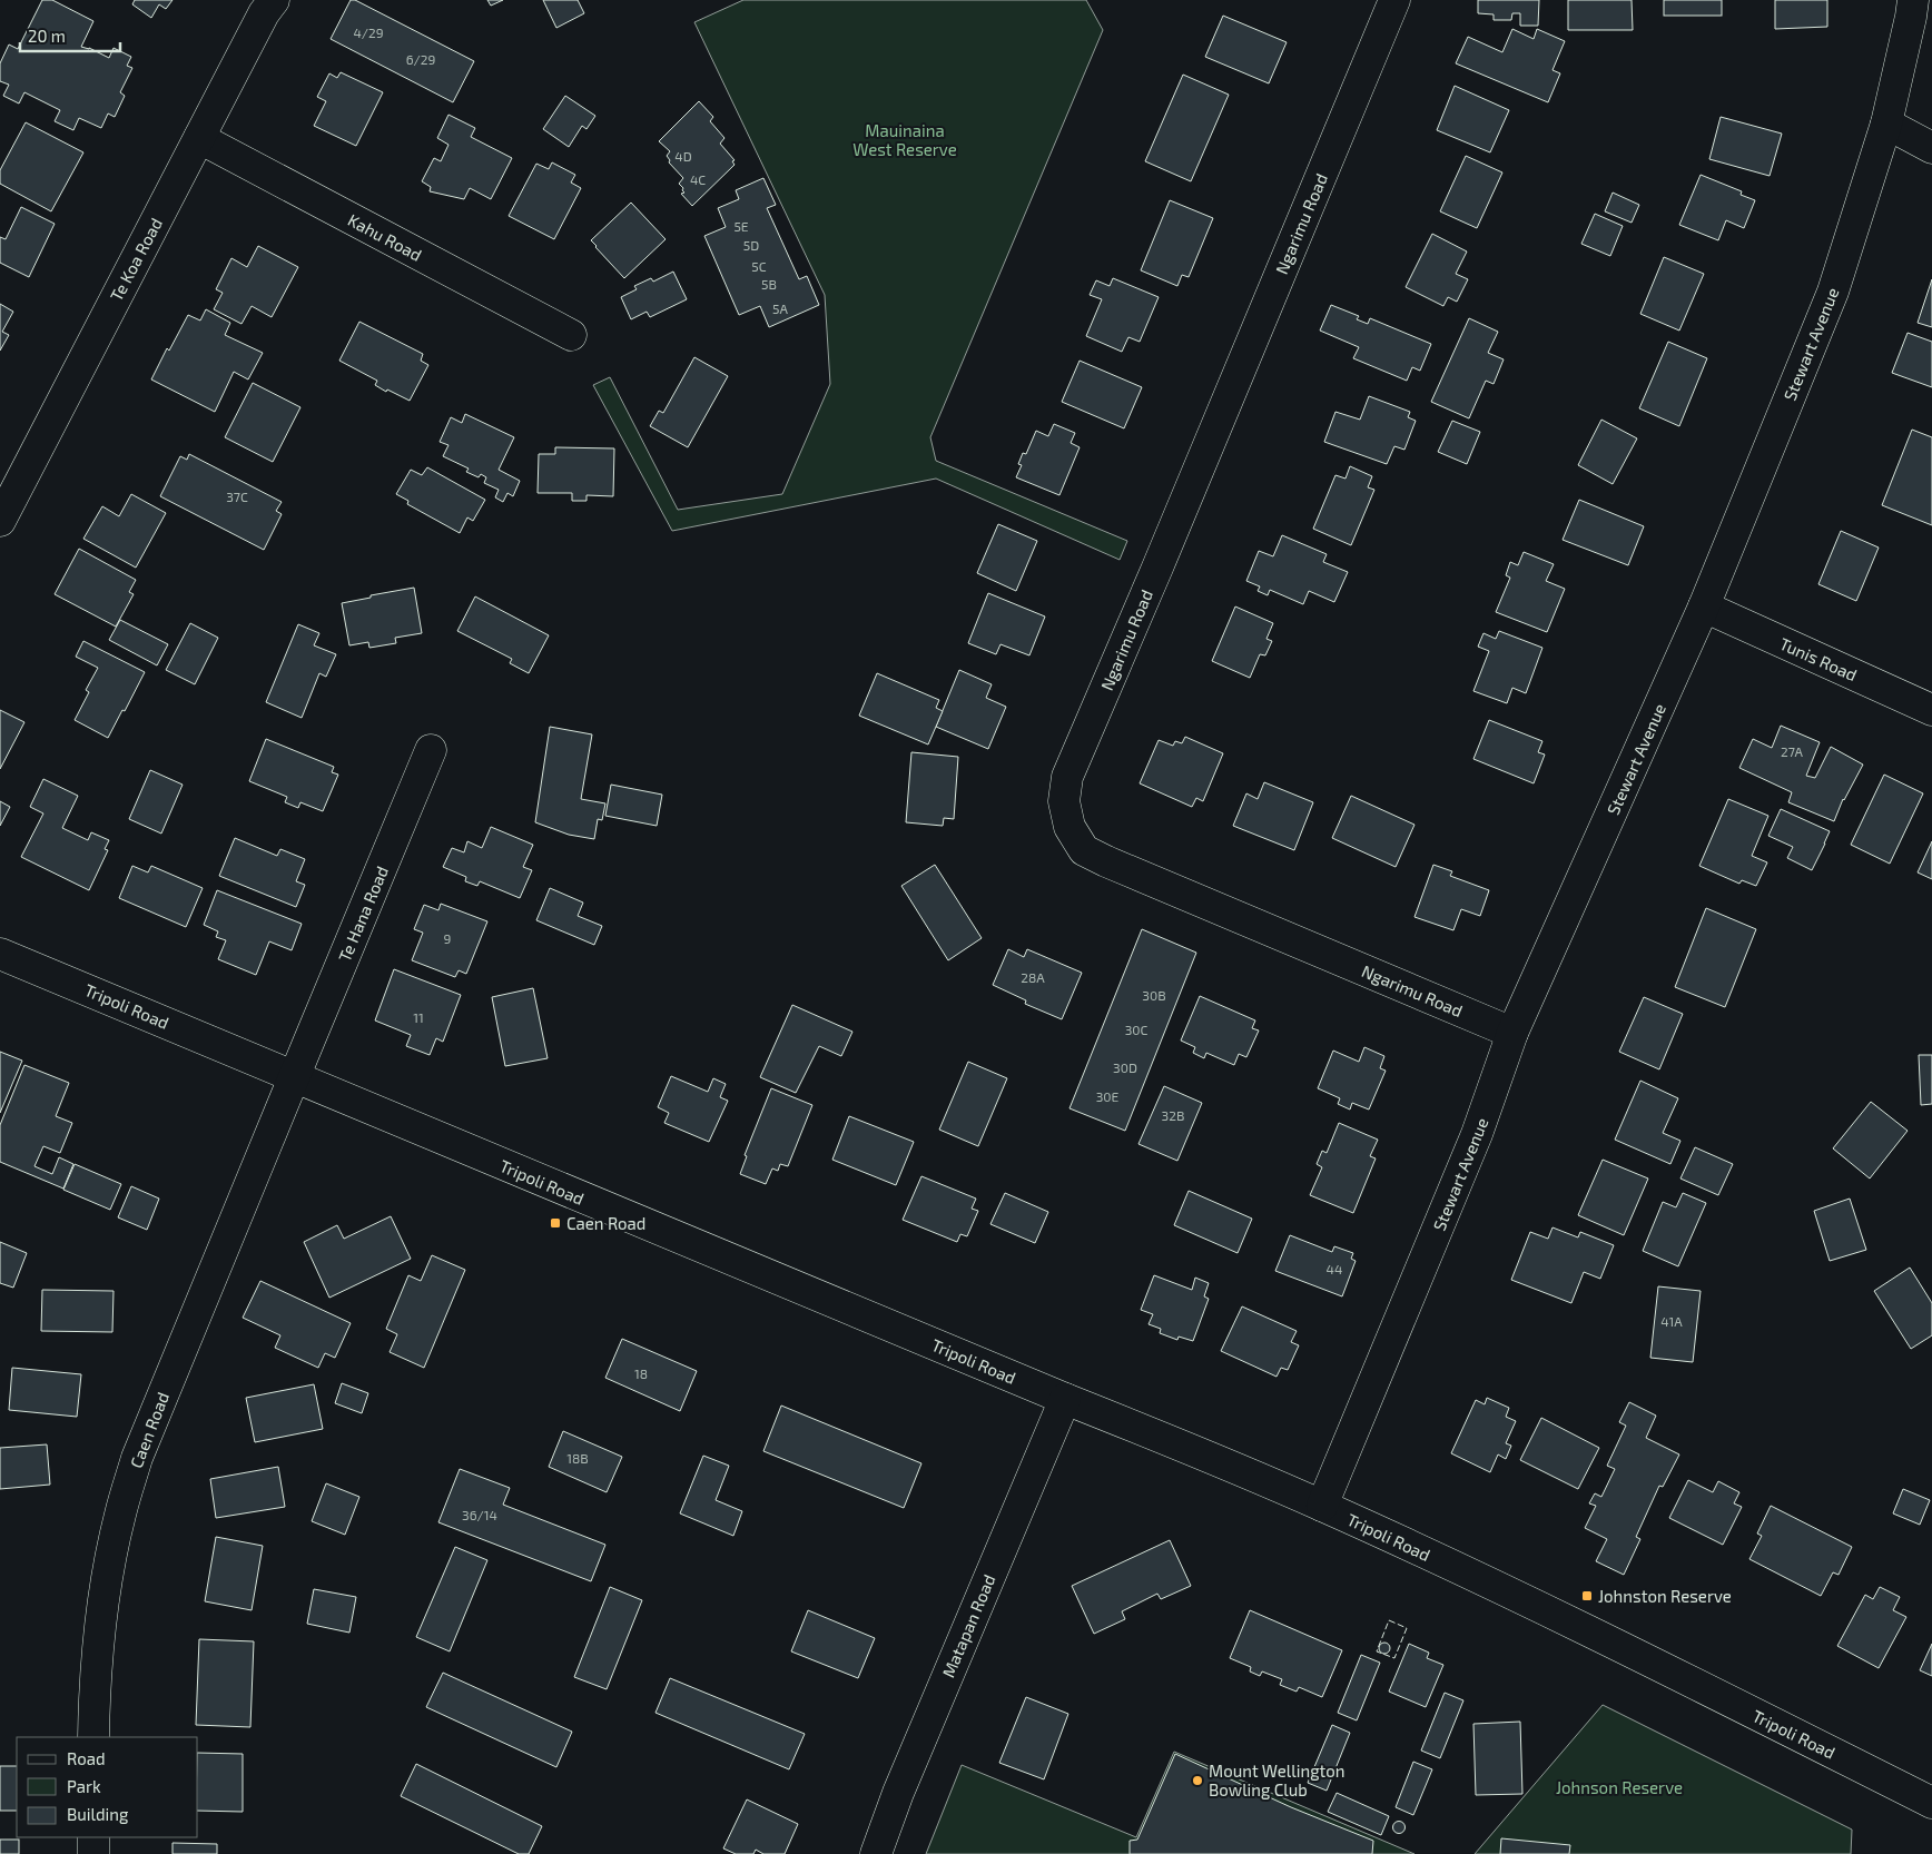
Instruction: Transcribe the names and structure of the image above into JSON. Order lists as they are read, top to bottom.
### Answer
{
  "streets": {
    "street": [
      "Ngarimu Road",
      "Kahu Road",
      "Te Koa Road",
      "Stewart Avenue",
      "Tunis Road",
      "Te Hana Road",
      "Tripoli Road",
      "Caen Road",
      "Matapan Road"
    ]
  },
  "crossings": [
    ["Ngarimu Road", "Stewart Avenue"],
    ["Kahu Road", "Te Koa Road"],
    ["Stewart Avenue", "Tunis Road"],
    ["Stewart Avenue", "Tripoli Road"],
    ["Te Hana Road", "Tripoli Road"],
    ["Te Hana Road", "Caen Road"],
    ["Tripoli Road", "Caen Road"],
    ["Tripoli Road", "Matapan Road"]
  ],
  "parks": ["Mauinaina West Reserve", "Johnson Reserve"],
  "places": {
    "transit": ["Caen Road", "Johnston Reserve"],
    "other": ["Mount Wellington Bowling Club"]
  },
  "house_numbers": [
    "4/29",
    "6/29",
    "4D",
    "4C",
    "5E",
    "5D",
    "5C",
    "5B",
    "5A",
    "37C",
    "27A",
    "9",
    "28A",
    "30B",
    "11",
    "30C",
    "30D",
    "30E",
    "32B",
    "44",
    "41A",
    "18",
    "18B",
    "36/14"
  ],
  "legend": ["Road", "Park", "Building"],
  "scale_bar": "20 m"
}
